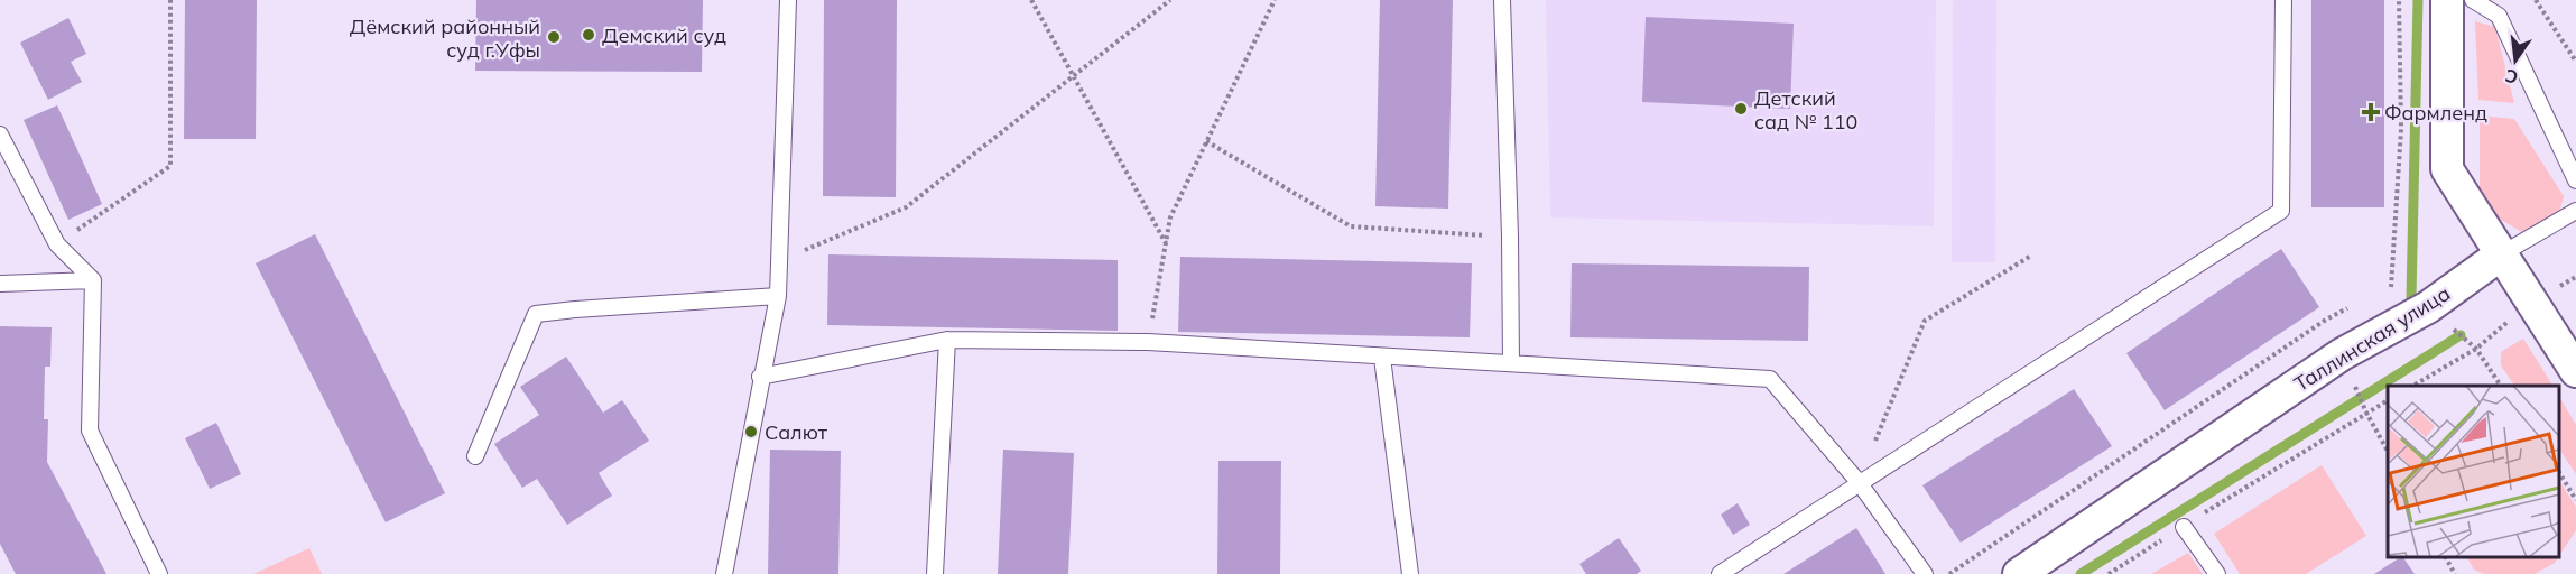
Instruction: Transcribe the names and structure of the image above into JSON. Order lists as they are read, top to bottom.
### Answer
{
  "streets": {
    "street": ["Таллинская улица"]
  },
  "places": {
    "other": [
      "Демский суд",
      "Дёмский районный суд г.Уфы",
      "Детский сад № 110",
      "Салют"
    ],
    "health": ["Фармленд"]
  },
  "north": "bottom"
}
